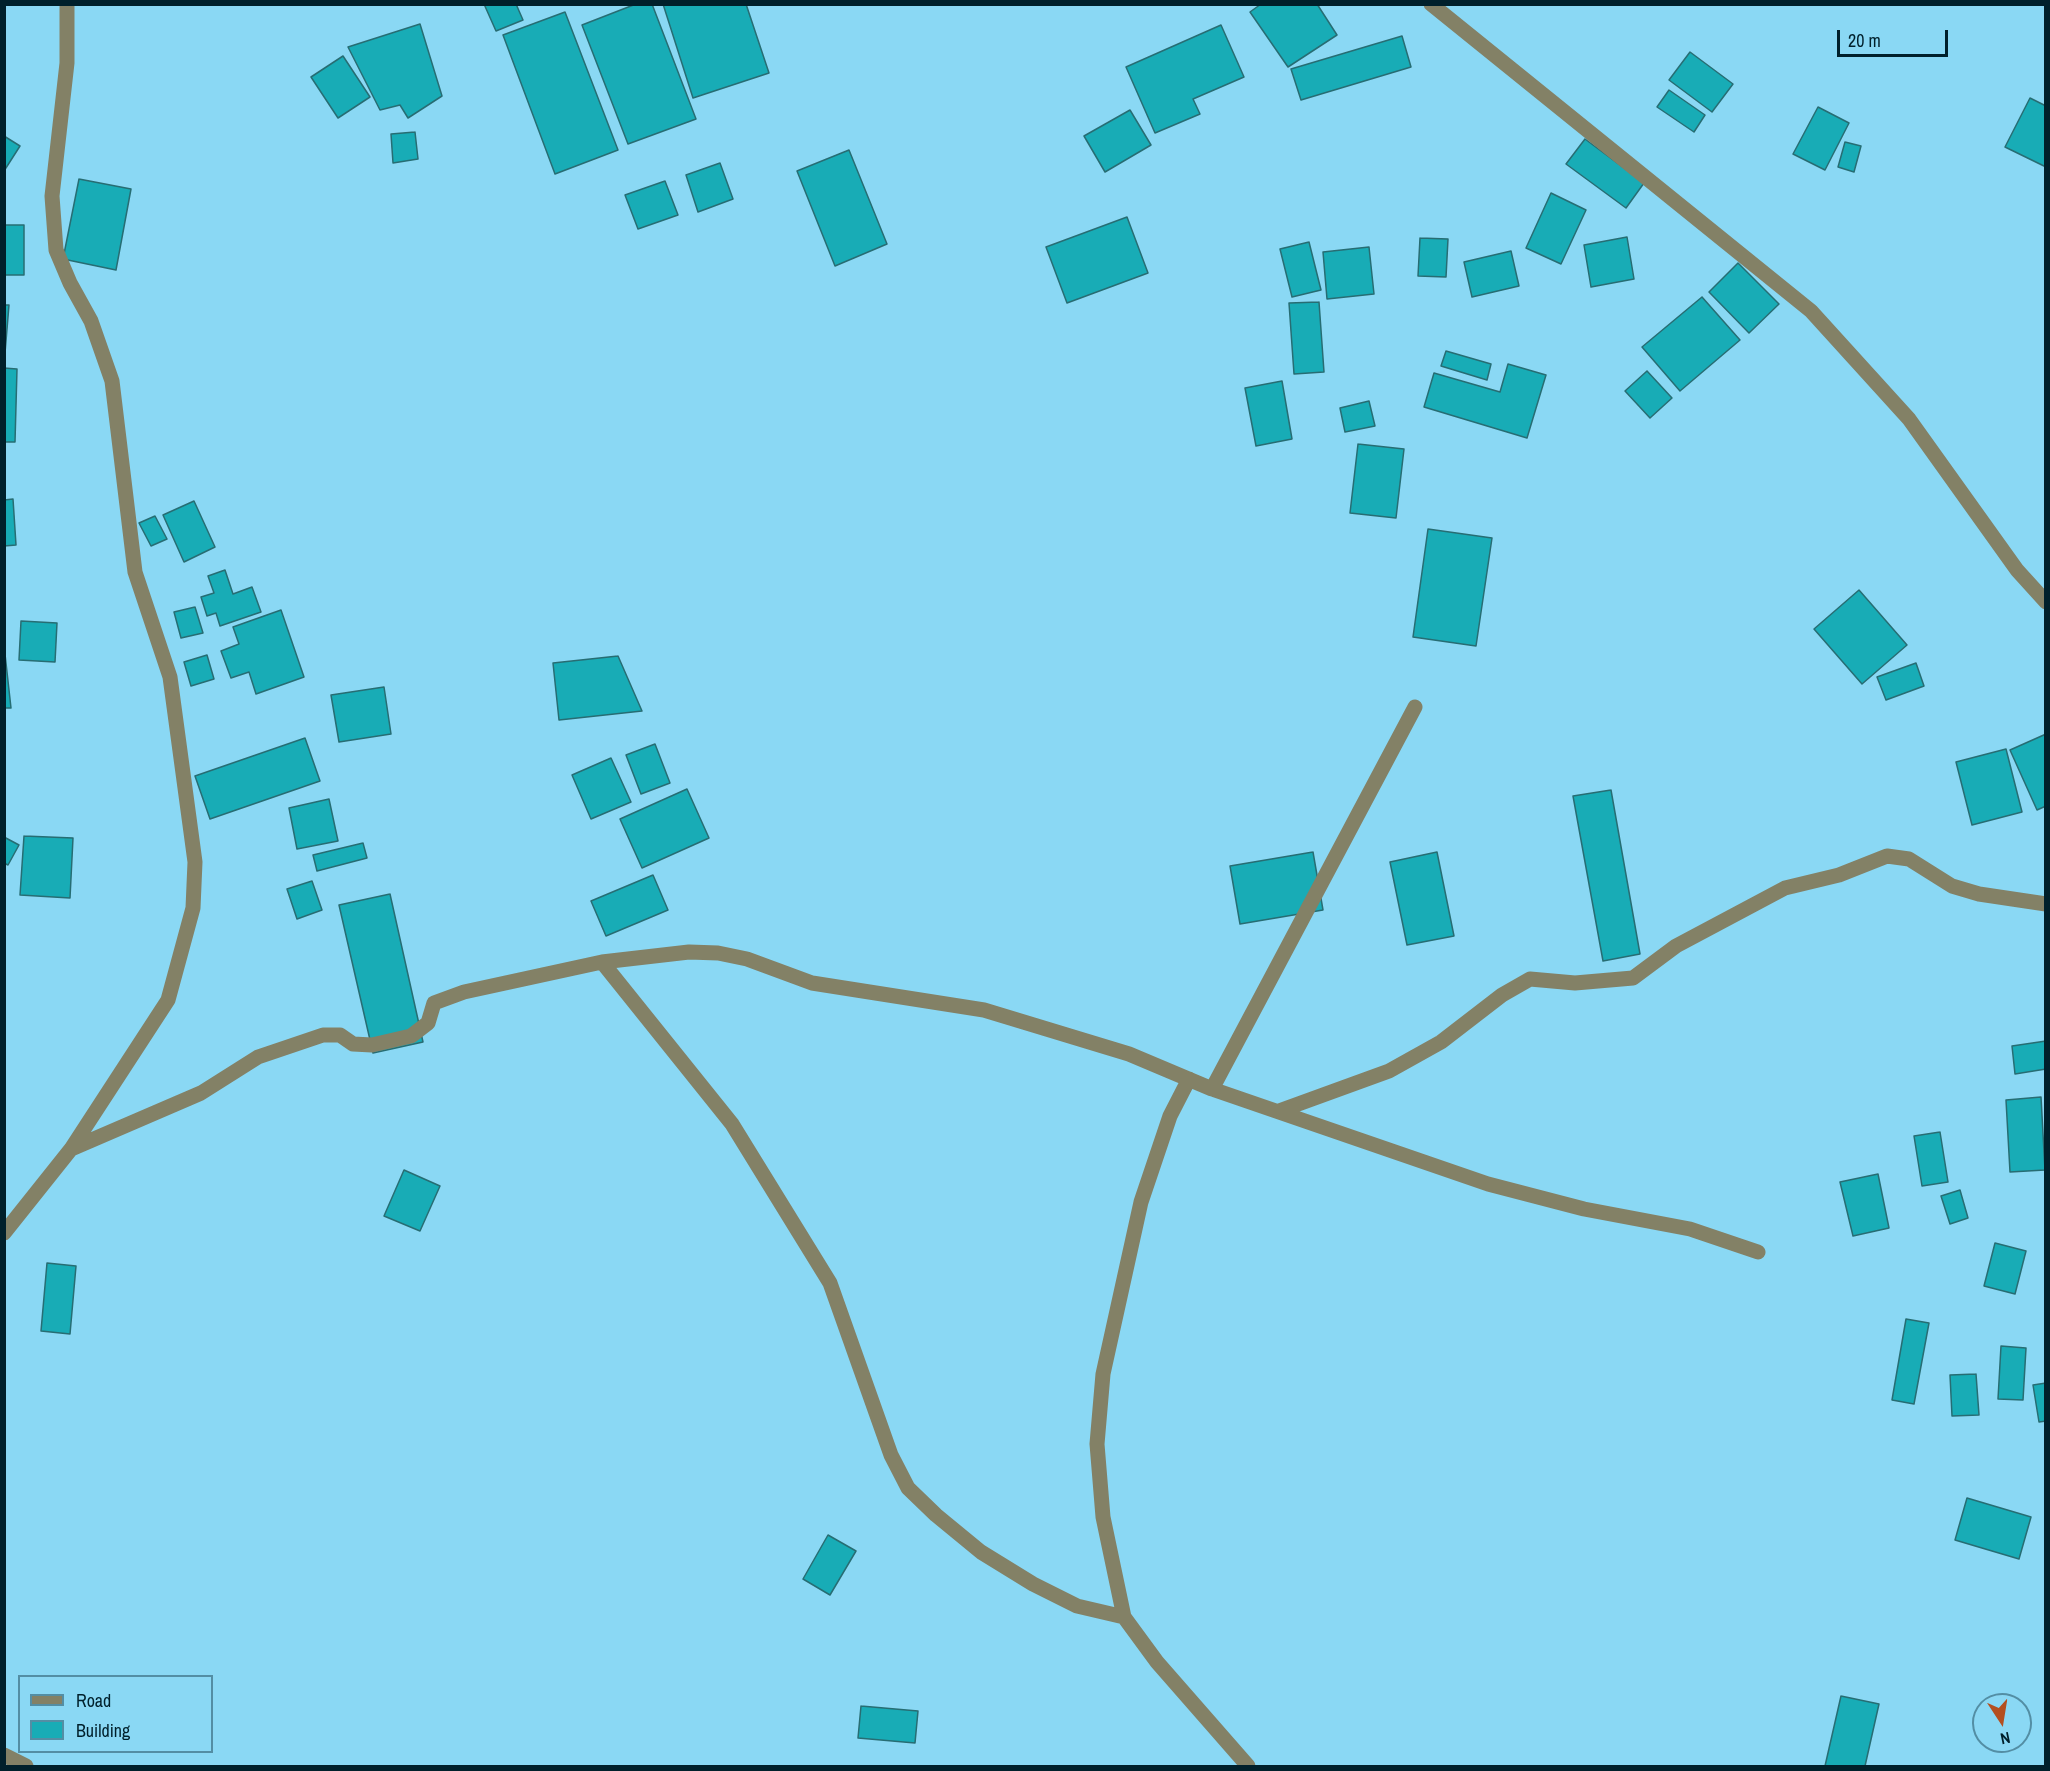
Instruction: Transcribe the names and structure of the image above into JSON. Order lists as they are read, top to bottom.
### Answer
{
  "legend": ["Road", "Building"],
  "scale_bar": "20 m",
  "north": "bottom"
}
